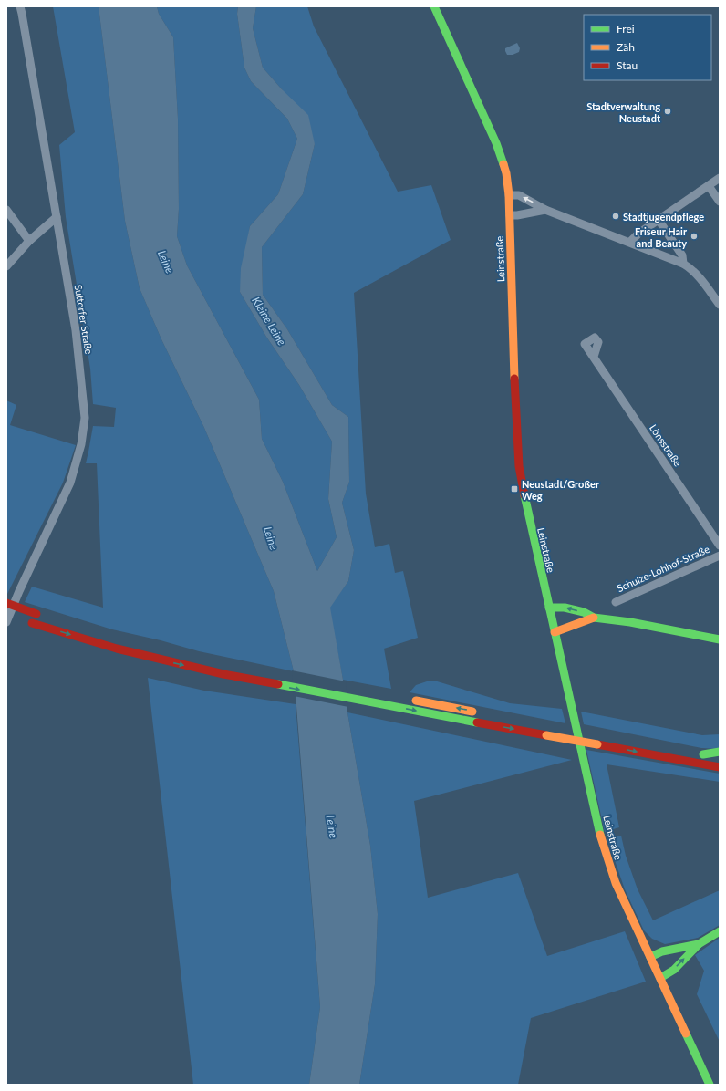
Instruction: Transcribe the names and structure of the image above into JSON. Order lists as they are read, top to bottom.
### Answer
{
  "streets": {
    "main road": ["Leinstraße"],
    "street": ["Suttorfer Straße", "Lönsstraße", "Schulze-Lohhof-Straße"]
  },
  "water": ["Leine", "Kleine Leine"],
  "places": {
    "other": ["Stadtverwaltung Neustadt", "Stadtjugendpflege", "Friseur Hair and Beauty"],
    "transit": ["Neustadt/Großer Weg"]
  },
  "legend": ["Frei", "Zäh", "Stau"]
}
